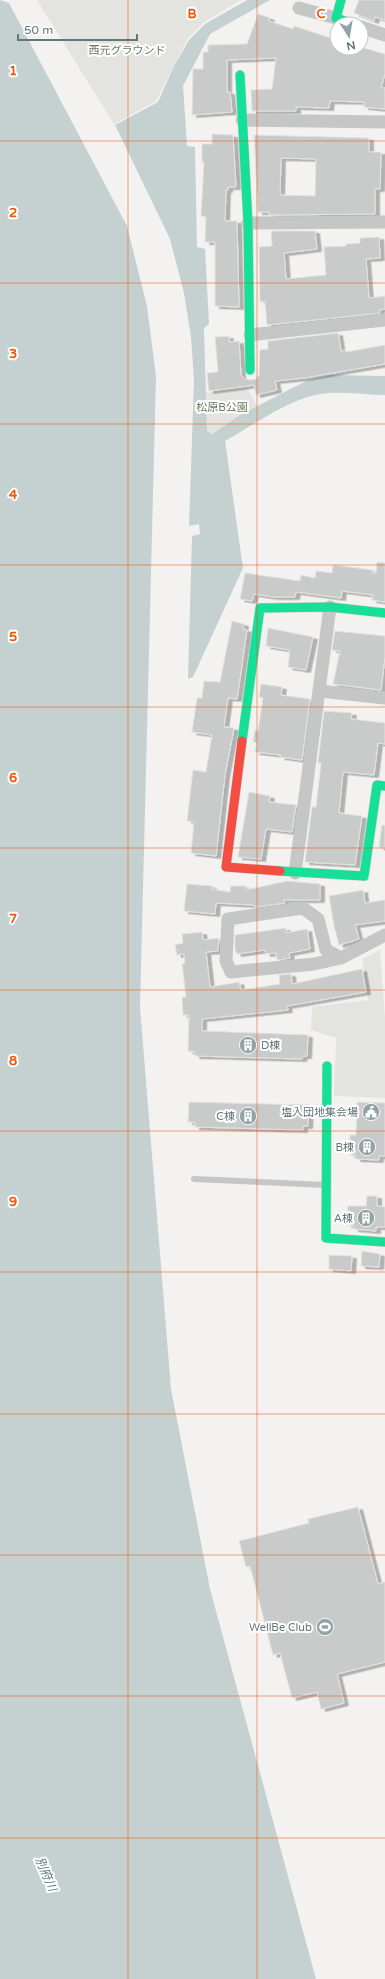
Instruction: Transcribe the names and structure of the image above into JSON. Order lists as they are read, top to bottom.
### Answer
{
  "water": ["別府川"],
  "parks": ["西元グラウンド", "松原B公園"],
  "places": {
    "building": [
      "D棟",
      "C棟",
      "B棟",
      "A棟"
    ],
    "public building": ["塩入団地集会場"],
    "sports": ["WellBe Club"]
  },
  "scale_bar": "50 m",
  "north": "bottom",
  "grid": {
    "columns": ["B", "C"],
    "rows": [
      "1",
      "2",
      "3",
      "4",
      "5",
      "6",
      "7",
      "8",
      "9"
    ]
  }
}
